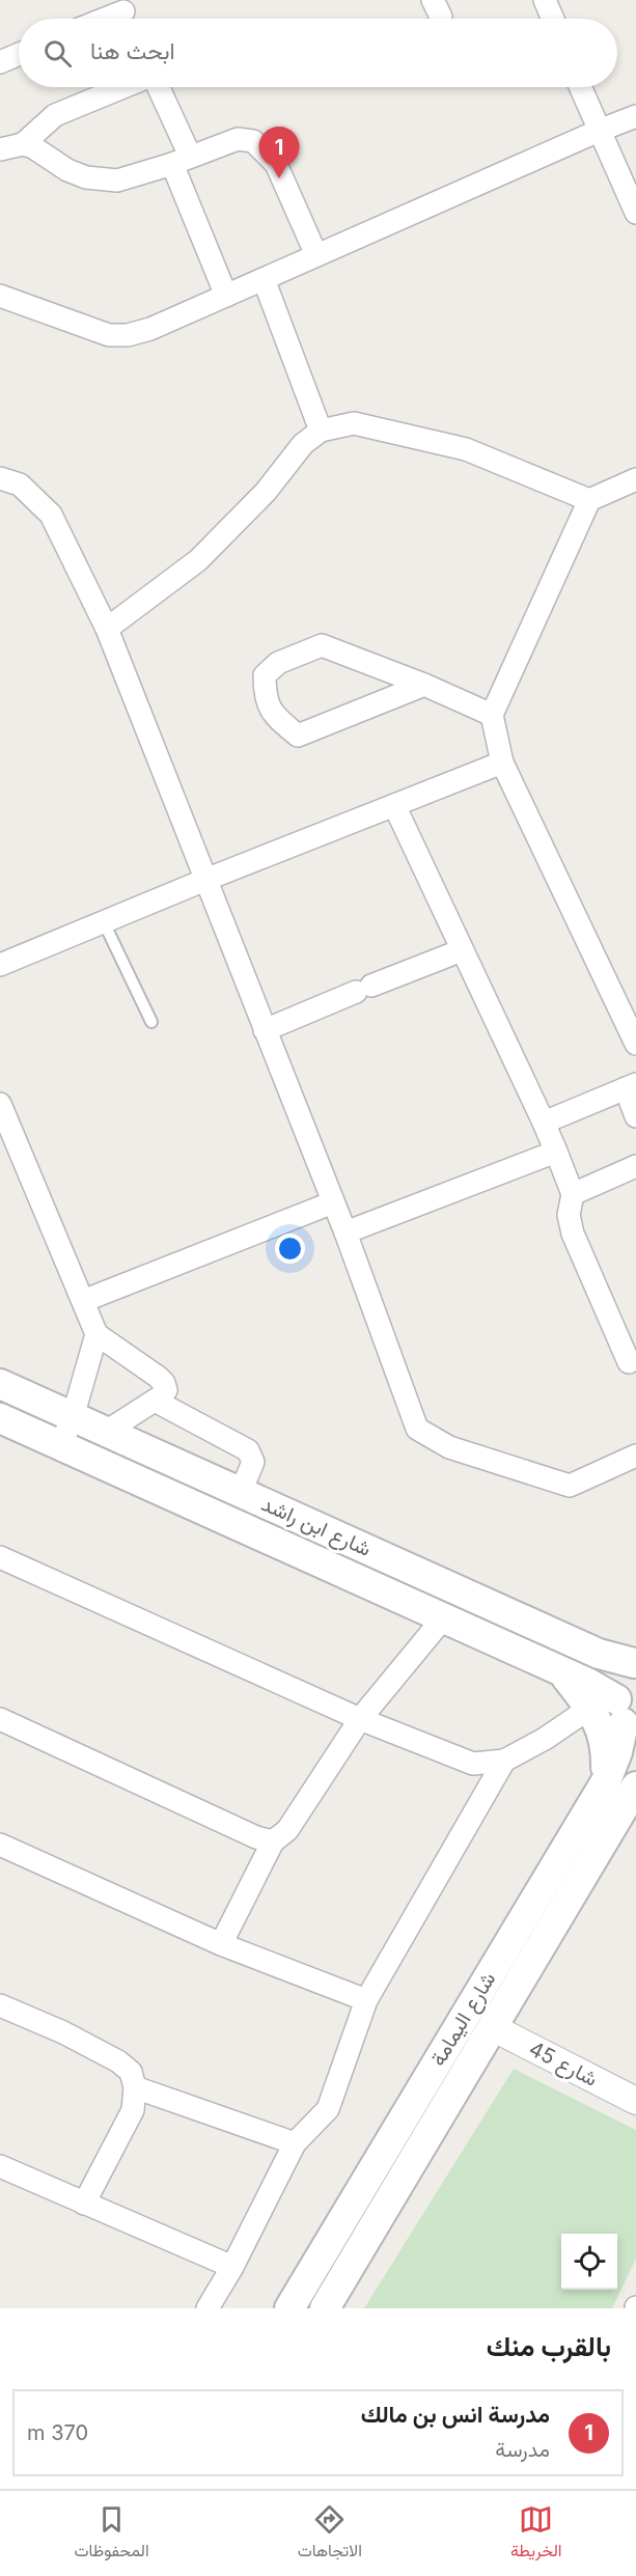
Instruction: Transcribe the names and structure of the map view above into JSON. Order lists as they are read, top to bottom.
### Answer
{
  "streets": {
    "main road": ["شارع ابن راشد", "شارع اليمامة"],
    "street": ["شارع 45"]
  },
  "crossings": [
    ["شارع ابن راشد", "شارع اليمامة"],
    ["شارع اليمامة", "شارع 45"]
  ],
  "page": {
    "search": "ابحث هنا",
    "pins": "1",
    "heading": "بالقرب منك",
    "list": [
      {
        "mark": "1",
        "name": "مدرسة انس بن مالك",
        "note": "مدرسة",
        "value": "370 m"
      }
    ],
    "nav": ["الخريطة", "الاتجاهات", "المحفوظات"]
  }
}
